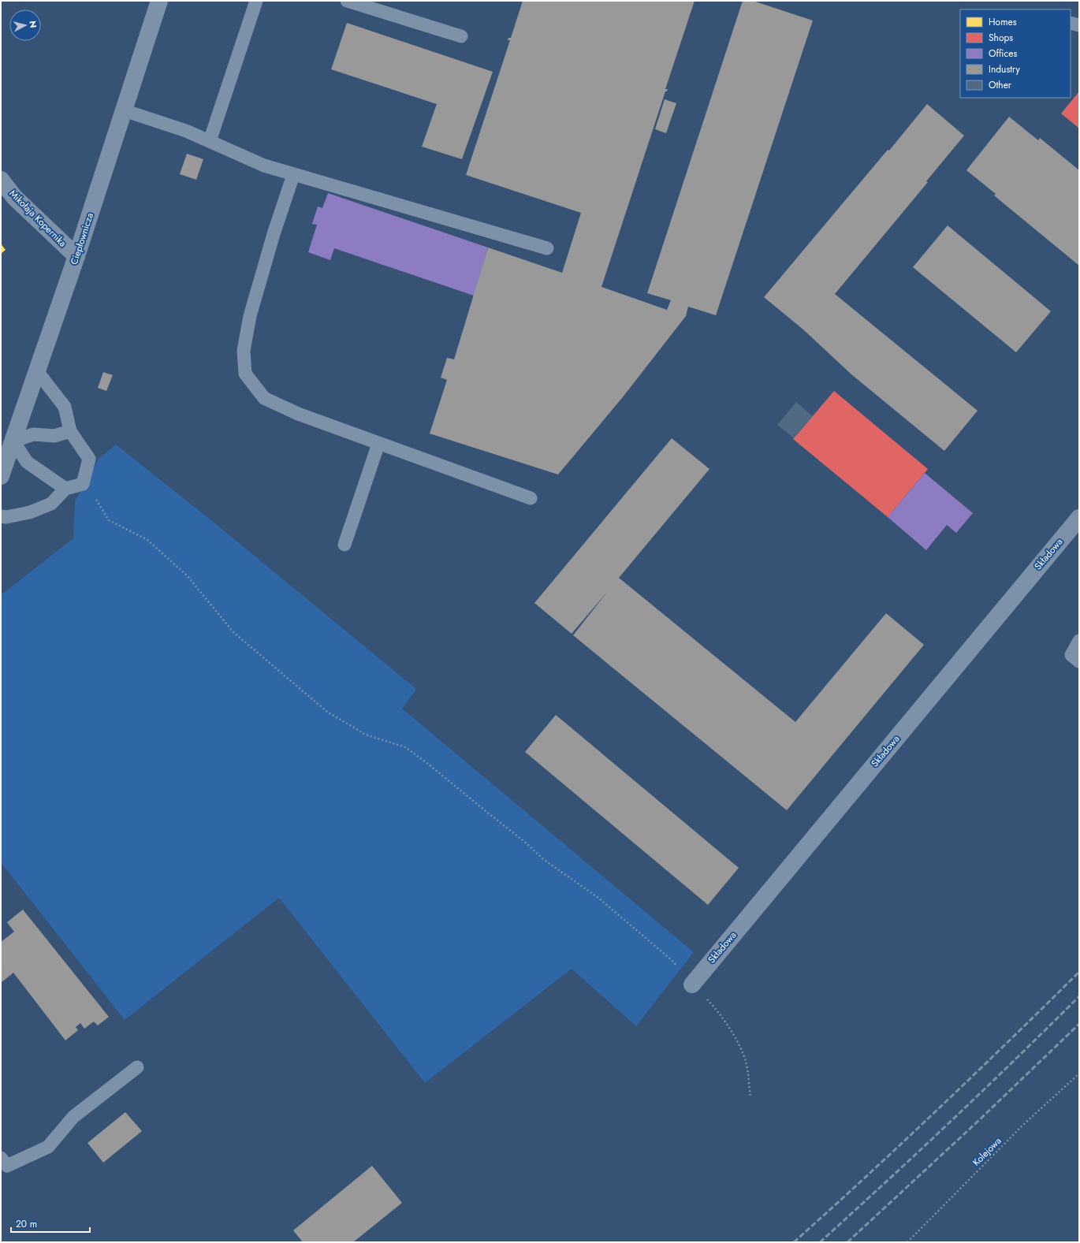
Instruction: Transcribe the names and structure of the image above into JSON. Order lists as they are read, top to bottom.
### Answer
{
  "streets": {
    "street": ["Mikołaja Kopernika", "Ciepłownicza", "Składowa"],
    "path": ["Kolejowa"]
  },
  "crossings": [
    ["Mikołaja Kopernika", "Ciepłownicza"]
  ],
  "legend": [
    "Homes",
    "Shops",
    "Offices",
    "Industry",
    "Other"
  ],
  "scale_bar": "20 m",
  "north": "right"
}
